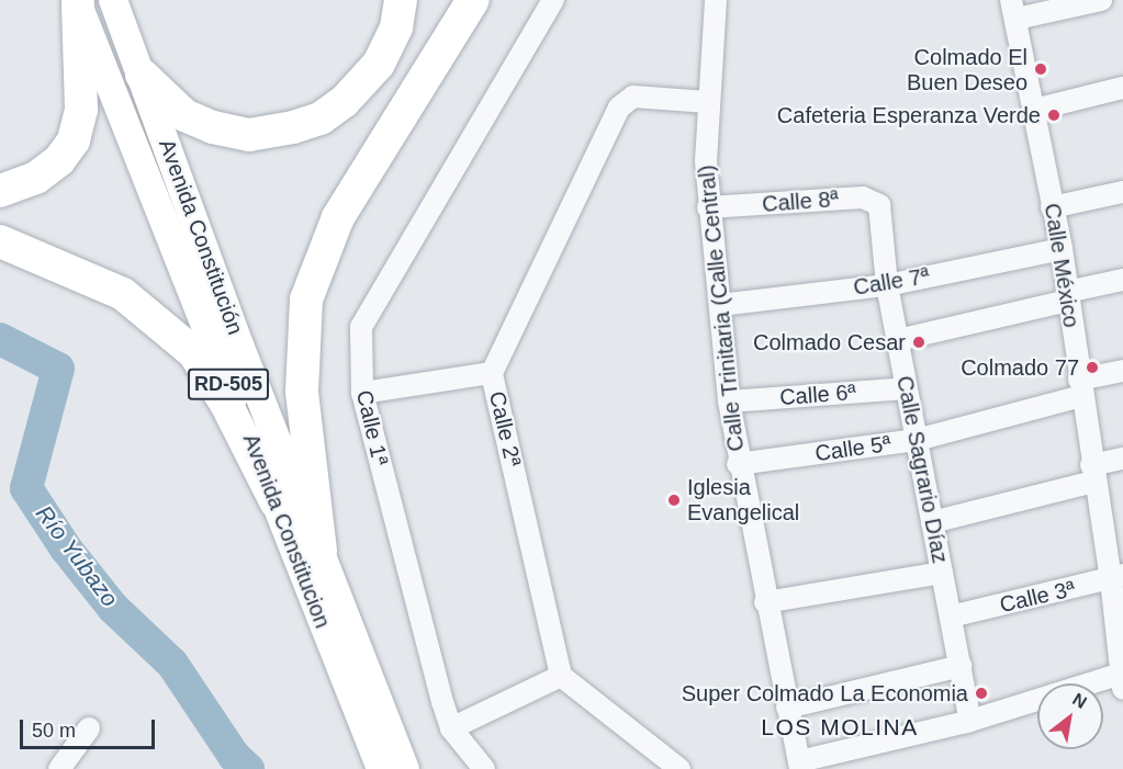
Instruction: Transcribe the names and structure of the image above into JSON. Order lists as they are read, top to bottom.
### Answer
{
  "streets": {
    "main road": ["Avenida Constitución", "RD-505", "Avenida Constitucion"],
    "street": [
      "Calle 8ª",
      "Calle México",
      "Calle 7ª",
      "Calle Trinitaria (Calle Central)",
      "Calle 6ª",
      "Calle 1ª",
      "Calle 2ª",
      "Calle 5ª",
      "Calle Sagrario Díaz",
      "Calle 3ª"
    ]
  },
  "crossings": [
    ["Calle 8ª", "Calle Trinitaria (Calle Central)"],
    ["Calle 8ª", "Calle Sagrario Díaz"],
    ["Calle México", "Calle 7ª"],
    ["Calle México", "Calle 5ª"],
    ["Calle México", "Calle 3ª"],
    ["Calle 7ª", "Calle Trinitaria (Calle Central)"],
    ["Calle 7ª", "Calle Sagrario Díaz"],
    ["Calle Trinitaria (Calle Central)", "Calle 6ª"],
    ["Calle Trinitaria (Calle Central)", "Calle 2ª"],
    ["Calle Trinitaria (Calle Central)", "Calle 5ª"],
    ["Calle 6ª", "Calle Sagrario Díaz"],
    ["Calle 5ª", "Calle Sagrario Díaz"],
    ["Calle Sagrario Díaz", "Calle 3ª"]
  ],
  "districts": ["LOS MOLINA"],
  "water": ["Río Yubazo"],
  "places": [
    "Colmado El Buen Deseo",
    "Cafeteria Esperanza Verde",
    "Colmado Cesar",
    "Colmado 77",
    "Iglesia Evangelical",
    "Super Colmado La Economia"
  ],
  "scale_bar": "50 m",
  "north": "top right"
}
